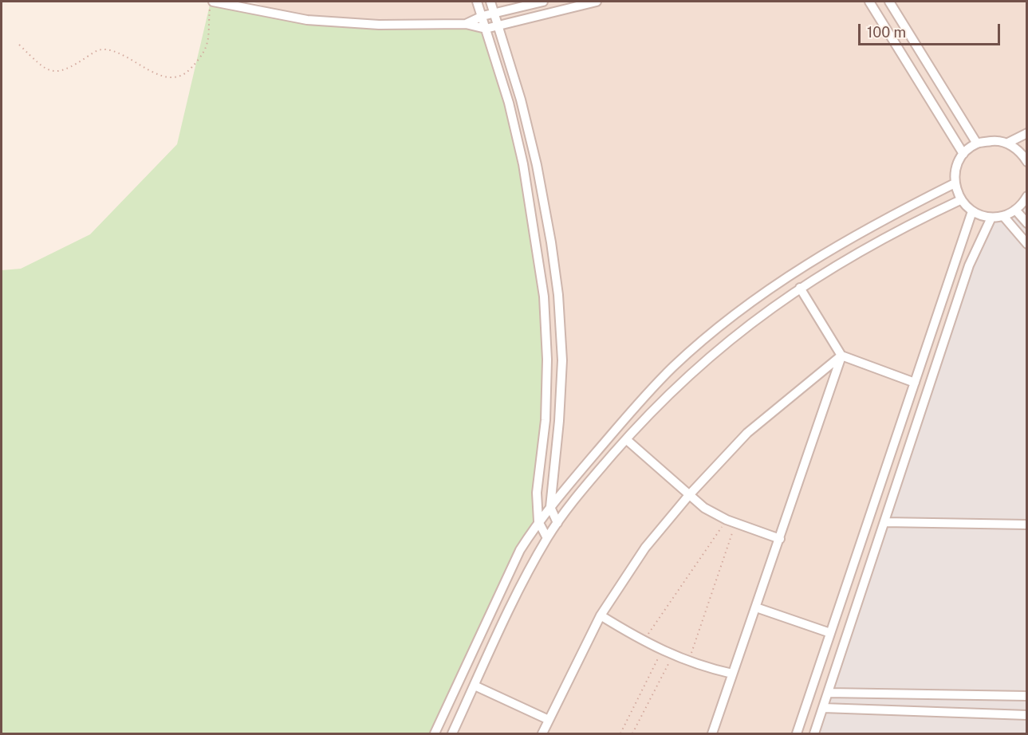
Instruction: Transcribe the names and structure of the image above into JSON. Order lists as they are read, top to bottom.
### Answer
{
  "scale_bar": "100 m"
}
